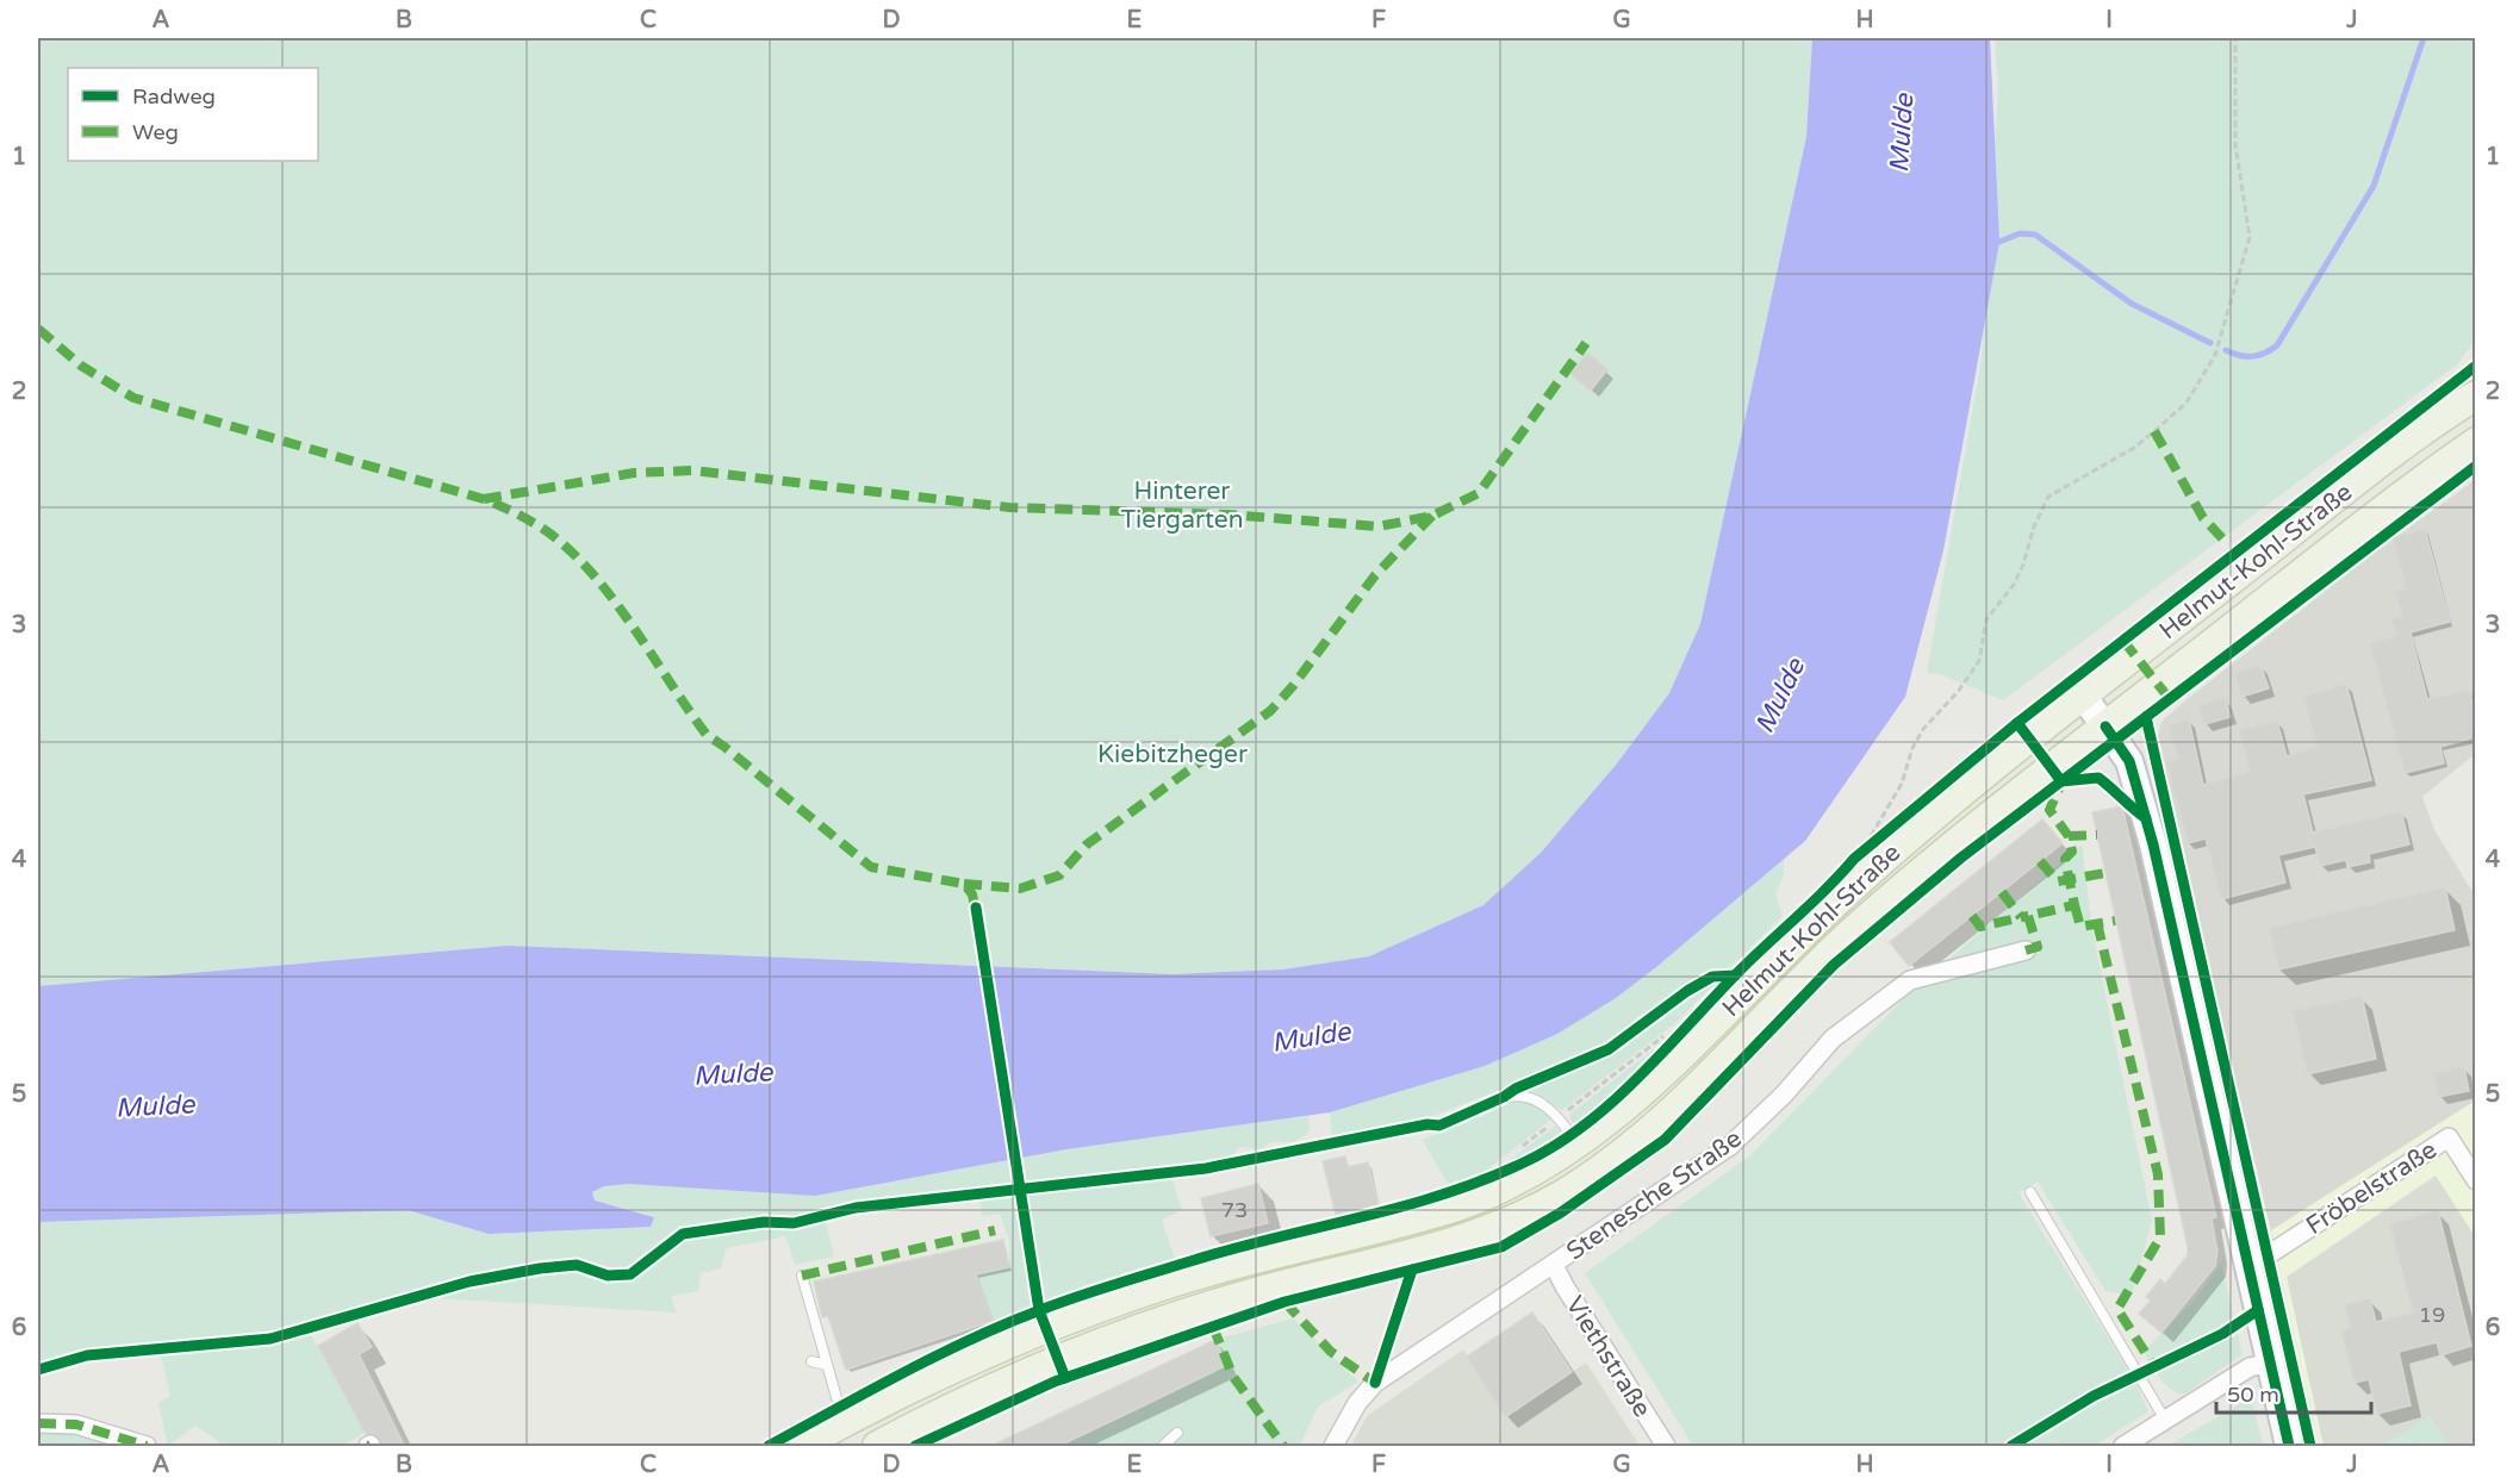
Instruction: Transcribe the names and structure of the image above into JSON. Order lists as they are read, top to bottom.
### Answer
{
  "streets": {
    "main road": ["Helmut-Kohl-Straße"],
    "street": ["Fröbelstraße", "Stenesche Straße", "Viethstraße"]
  },
  "crossings": [
    ["Stenesche Straße", "Viethstraße"]
  ],
  "water": ["Mulde"],
  "parks": ["Hinterer Tiergarten", "Kiebitzheger"],
  "house_numbers": ["73", "19"],
  "legend": ["Radweg", "Weg"],
  "scale_bar": "50 m",
  "grid": {
    "columns": [
      "A",
      "B",
      "C",
      "D",
      "E",
      "F",
      "G",
      "H",
      "I",
      "J"
    ],
    "rows": [
      "1",
      "2",
      "3",
      "4",
      "5",
      "6"
    ]
  }
}
